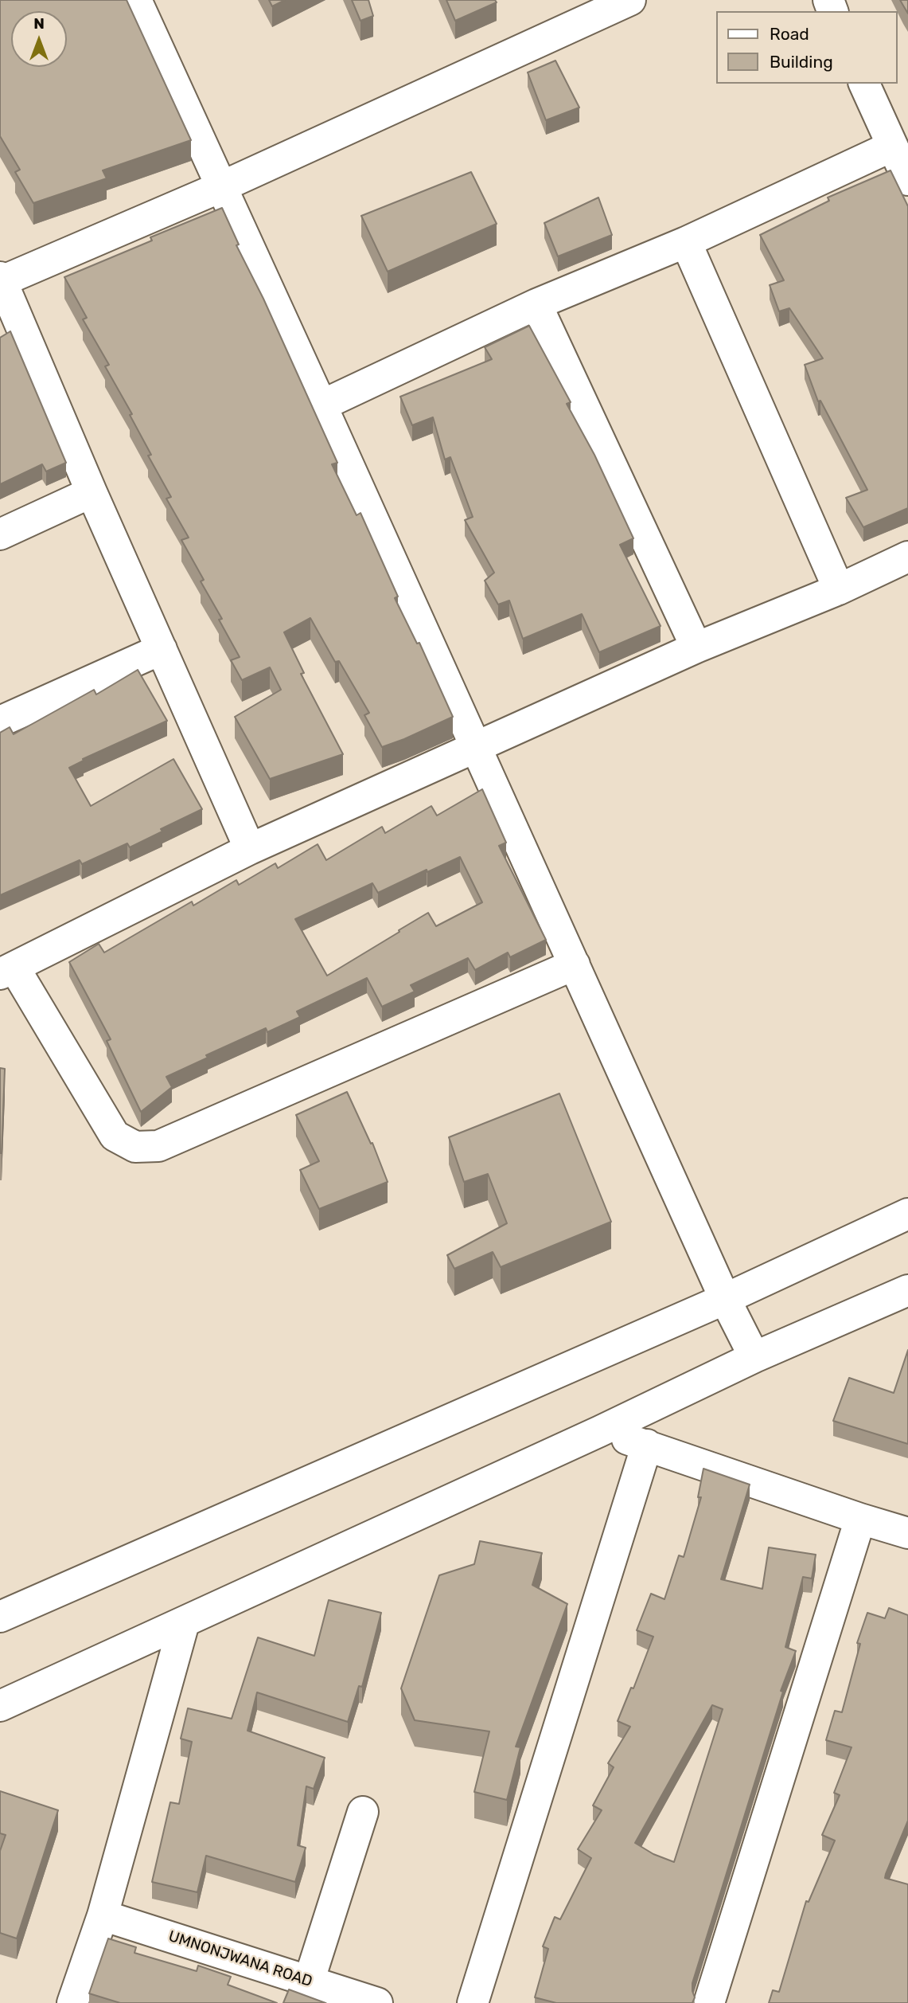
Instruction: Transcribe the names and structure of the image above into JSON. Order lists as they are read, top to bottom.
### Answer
{
  "streets": {
    "street": ["UMNONJWANA ROAD"]
  },
  "legend": ["Road", "Building"],
  "north": "top"
}
